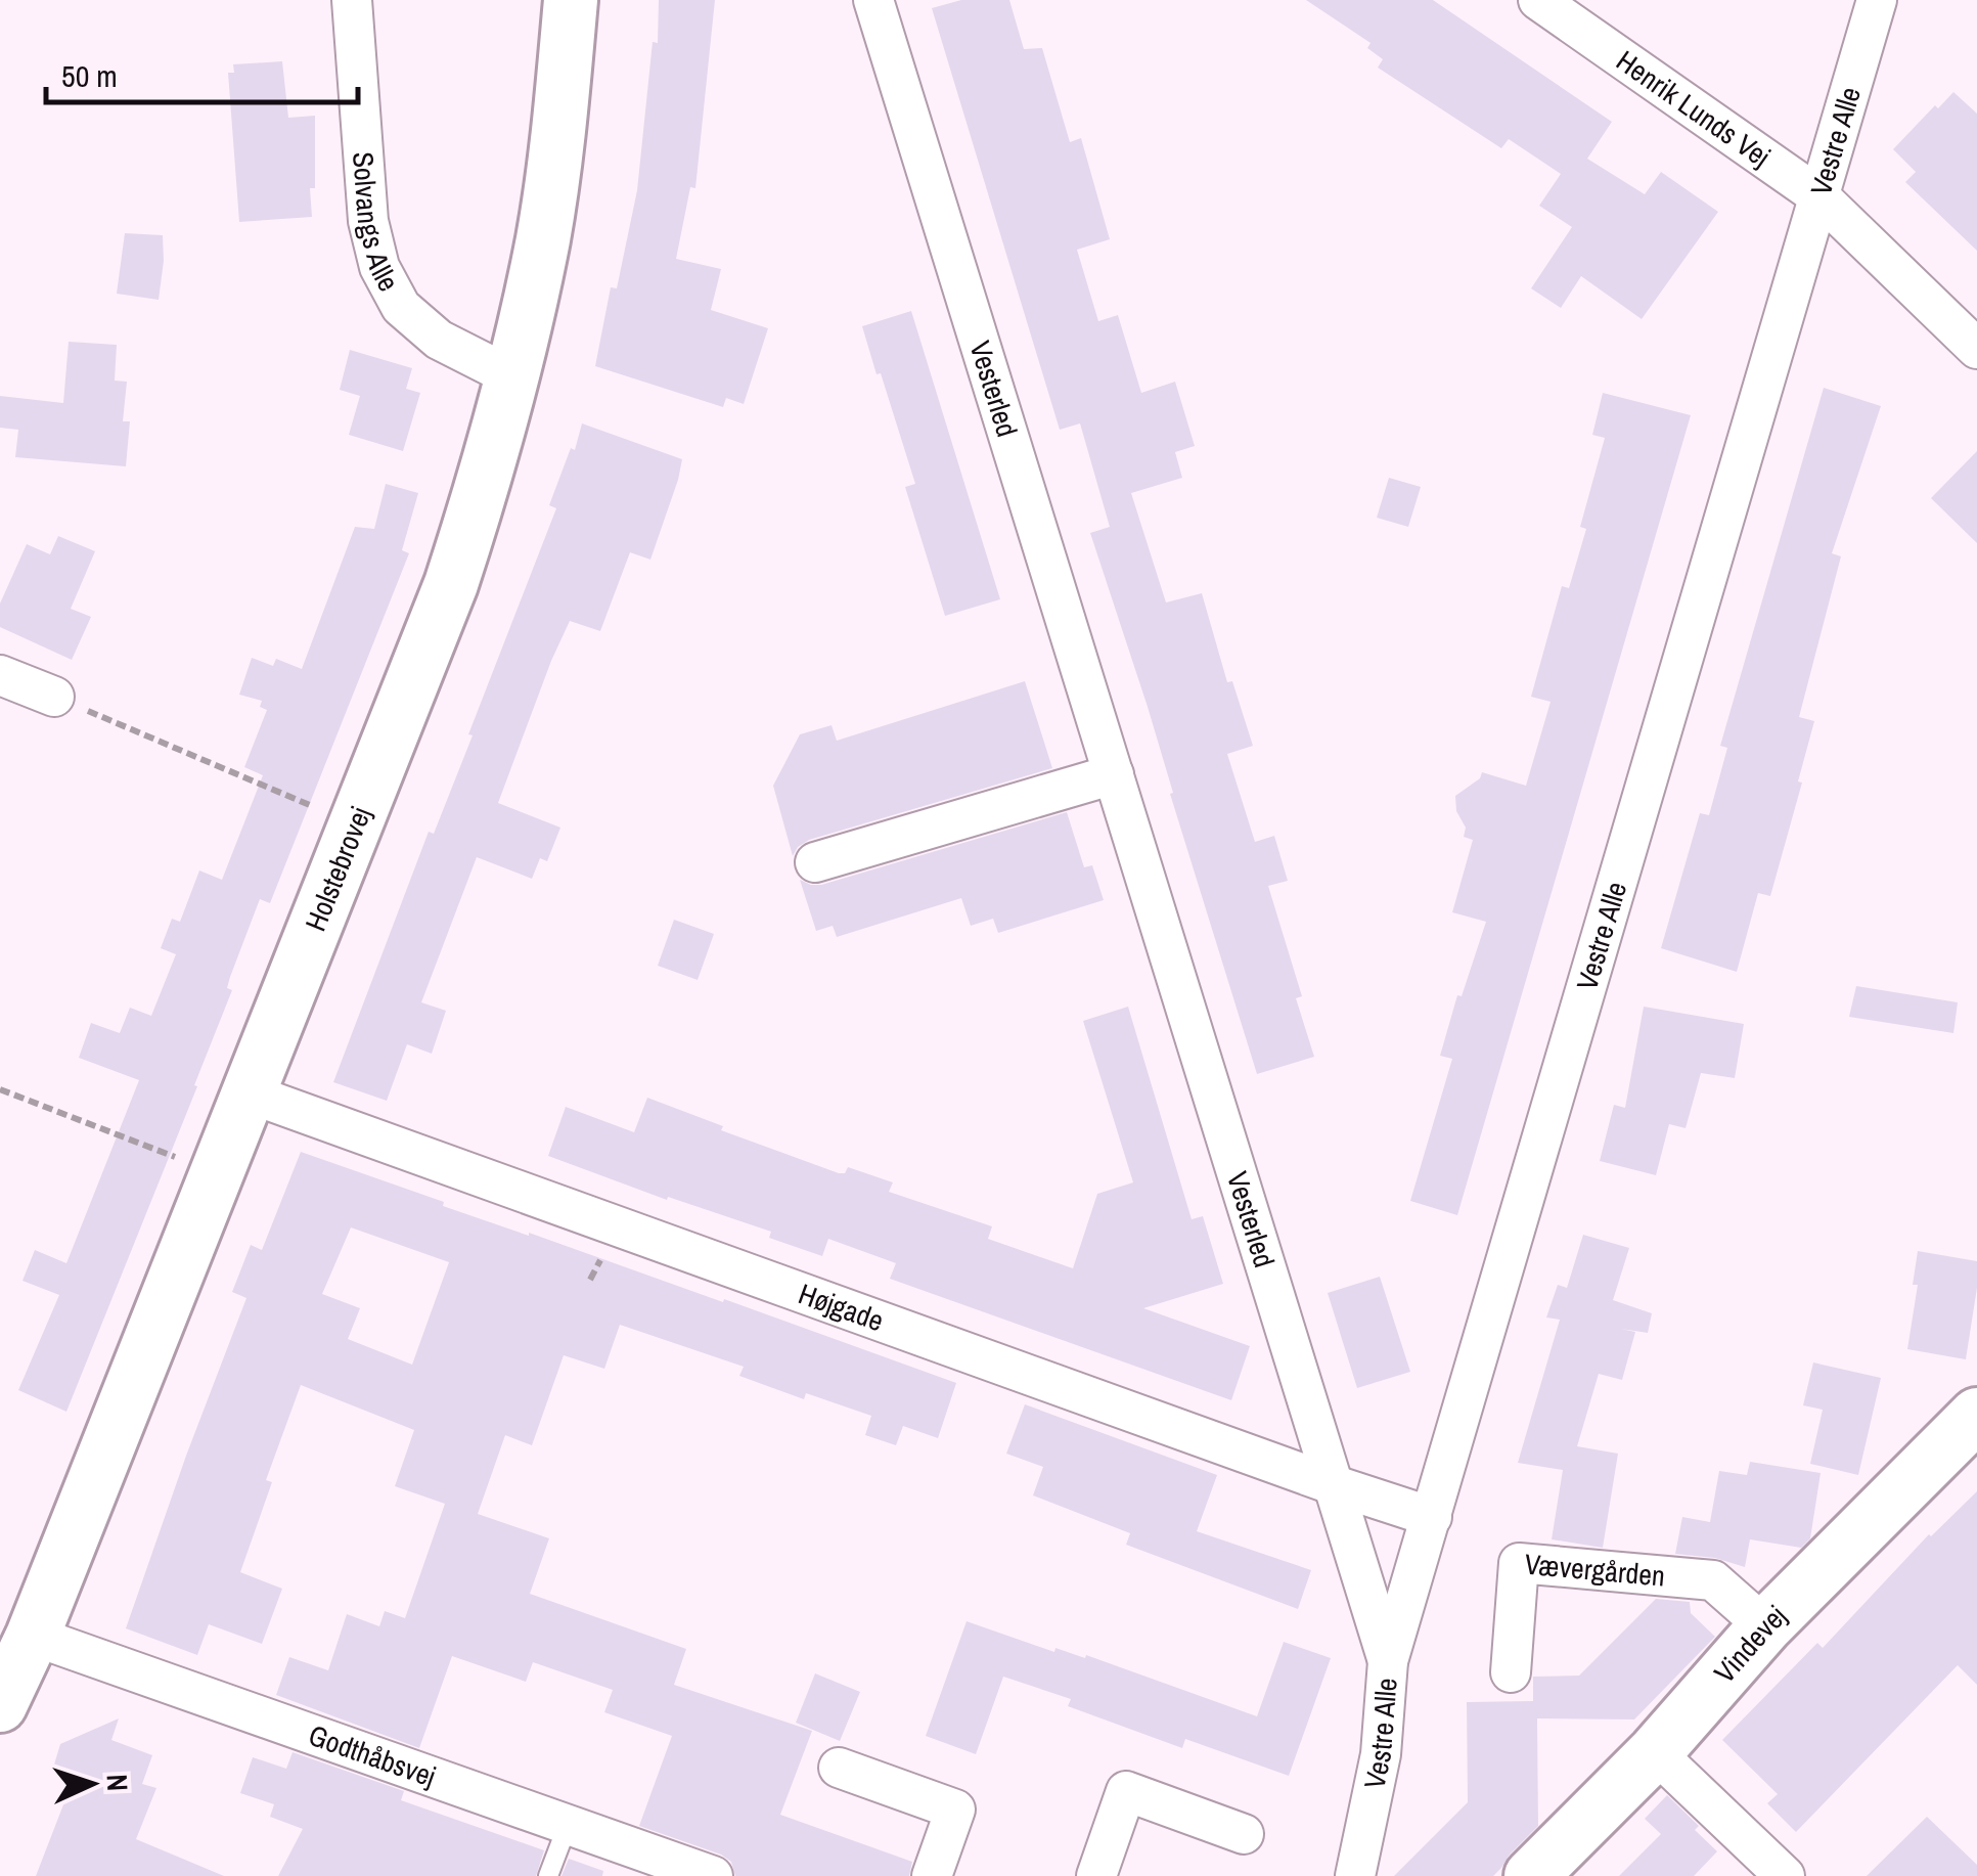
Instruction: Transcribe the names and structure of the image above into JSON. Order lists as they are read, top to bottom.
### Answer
{
  "streets": {
    "street": [
      "Henrik Lunds Vej",
      "Vestre Alle",
      "Solvangs Alle",
      "Vesterled",
      "Holstebrovej",
      "Højgade",
      "Vævergården",
      "Vindevej",
      "Godthåbsvej"
    ]
  },
  "crossings": [
    ["Henrik Lunds Vej", "Vestre Alle"],
    ["Vestre Alle", "Vesterled"],
    ["Vestre Alle", "Højgade"],
    ["Solvangs Alle", "Holstebrovej"],
    ["Vesterled", "Højgade"],
    ["Holstebrovej", "Højgade"],
    ["Holstebrovej", "Godthåbsvej"],
    ["Vævergården", "Vindevej"]
  ],
  "scale_bar": "50 m",
  "north": "right"
}
